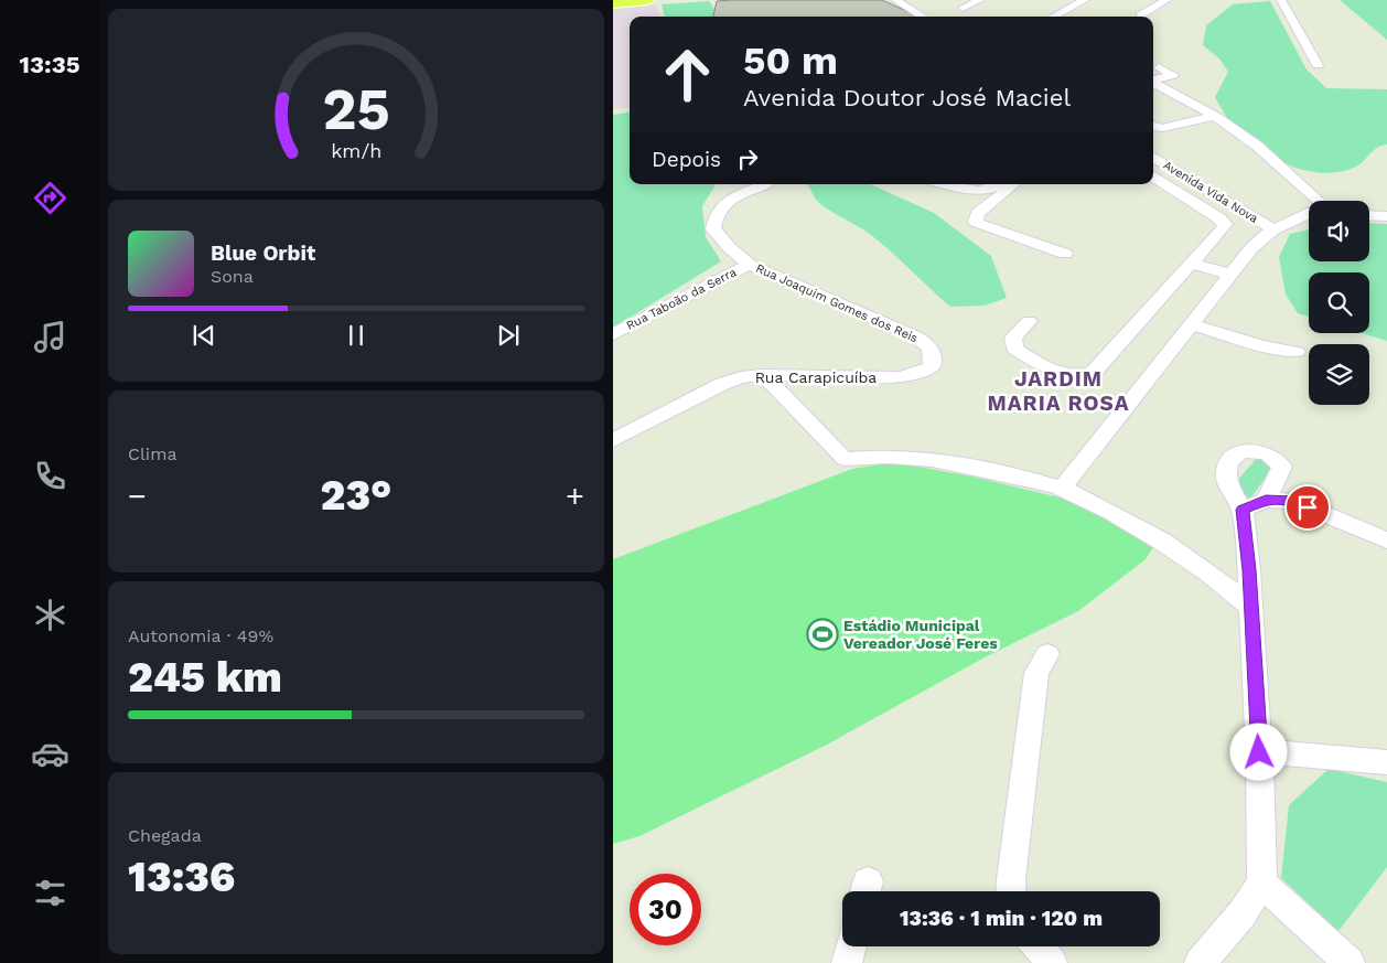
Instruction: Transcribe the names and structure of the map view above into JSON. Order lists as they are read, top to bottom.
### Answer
{
  "streets": {
    "street": [
      "Avenida Vida Nova",
      "Rua Taboão da Serra",
      "Rua Joaquim Gomes dos Reis",
      "Rua Carapicuíba"
    ]
  },
  "crossings": [
    ["Rua Taboão da Serra", "Rua Joaquim Gomes dos Reis"],
    ["Rua Joaquim Gomes dos Reis", "Rua Carapicuíba"]
  ],
  "districts": ["JARDIM MARIA ROSA"],
  "places": {
    "sports": ["Estádio Municipal Vereador José Feres"]
  },
  "page": {
    "tabs": "13:35",
    "turn": ["50 m", "Avenida Doutor José Maciel"],
    "then": "Depois",
    "song": ["Blue Orbit", "Sona"],
    "tile": [
      "Clima",
      ["Autonomia · 49%", "245 km"],
      ["Chegada", "13:36"]
    ],
    "heat": ["−", "23°", "+"],
    "limit": "30",
    "trip": "13:36 · 1 min · 120 m",
    "gauge": ["25", "km/h"]
  }
}
